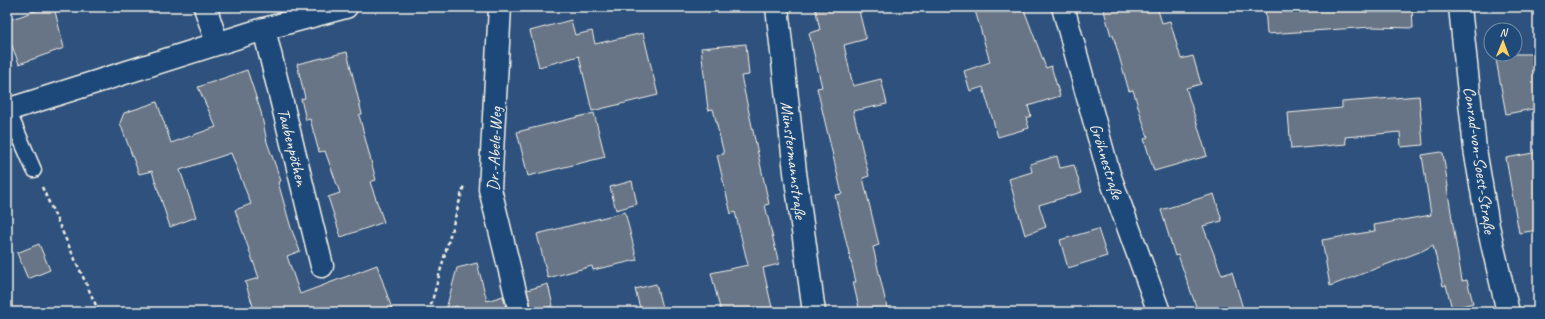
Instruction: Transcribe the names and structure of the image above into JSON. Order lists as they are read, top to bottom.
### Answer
{
  "streets": {
    "street": [
      "Taubenpöthen",
      "Dr.-Abele-Weg",
      "Münstermannstraße",
      "Conrad-von-Soest-Straße",
      "Gröhnestraße"
    ]
  },
  "north": "top"
}
